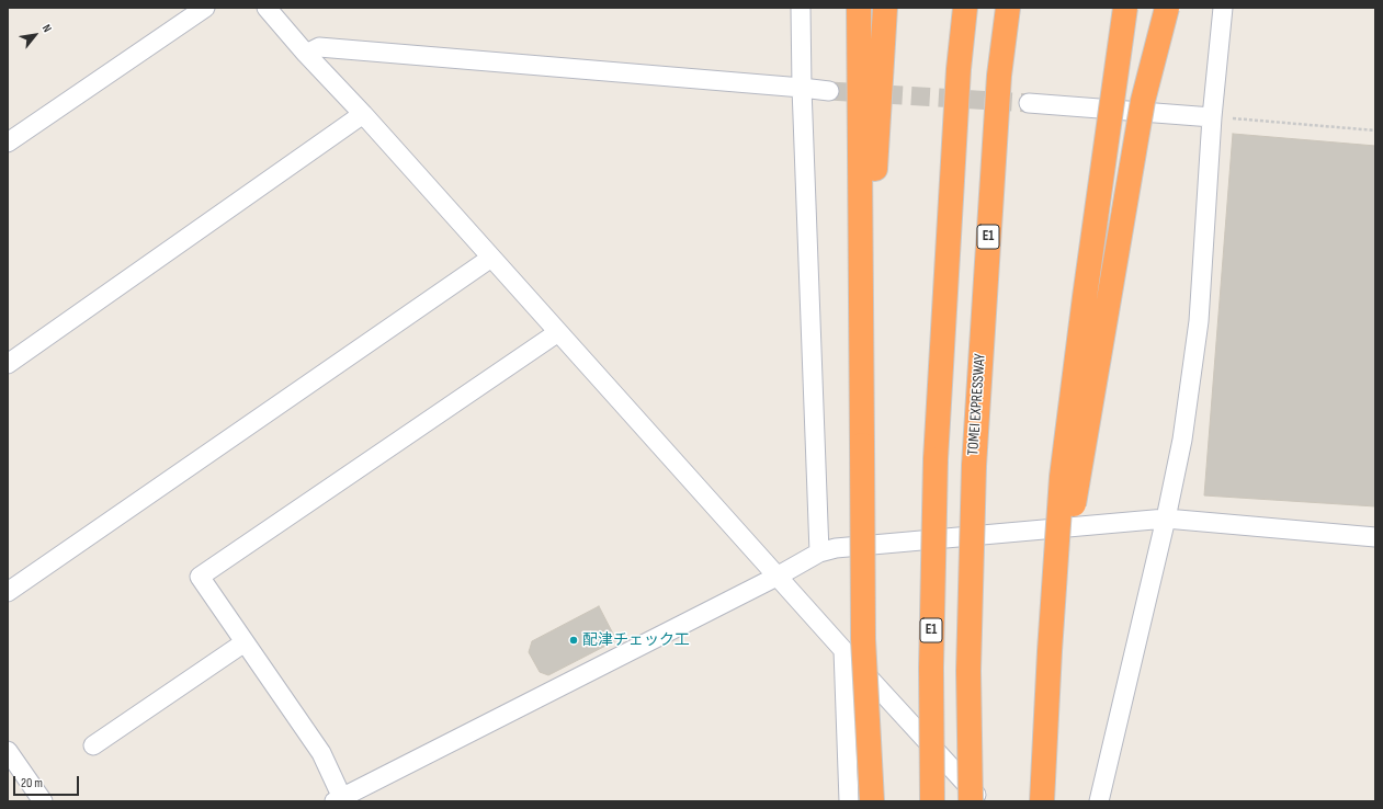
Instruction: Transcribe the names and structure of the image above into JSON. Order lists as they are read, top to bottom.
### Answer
{
  "streets": {
    "highway": ["E1", "TOMEI EXPRESSWAY"]
  },
  "places": ["配津チェック工"],
  "scale_bar": "20 m",
  "north": "top right"
}
